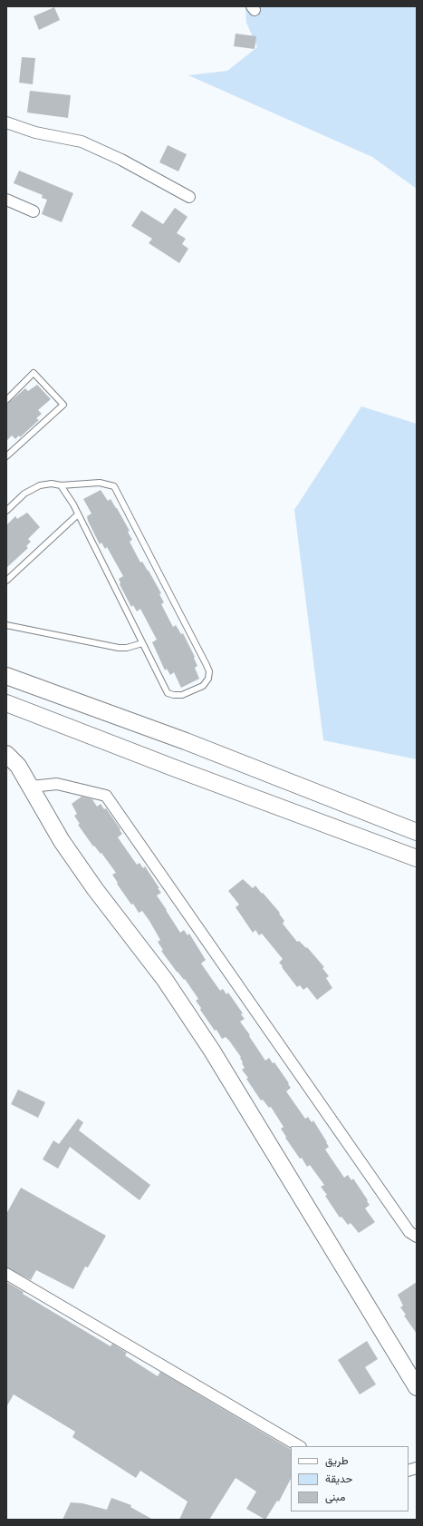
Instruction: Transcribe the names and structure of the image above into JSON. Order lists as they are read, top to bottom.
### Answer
{
  "legend": ["طريق", "حديقة", "مبنى"]
}
